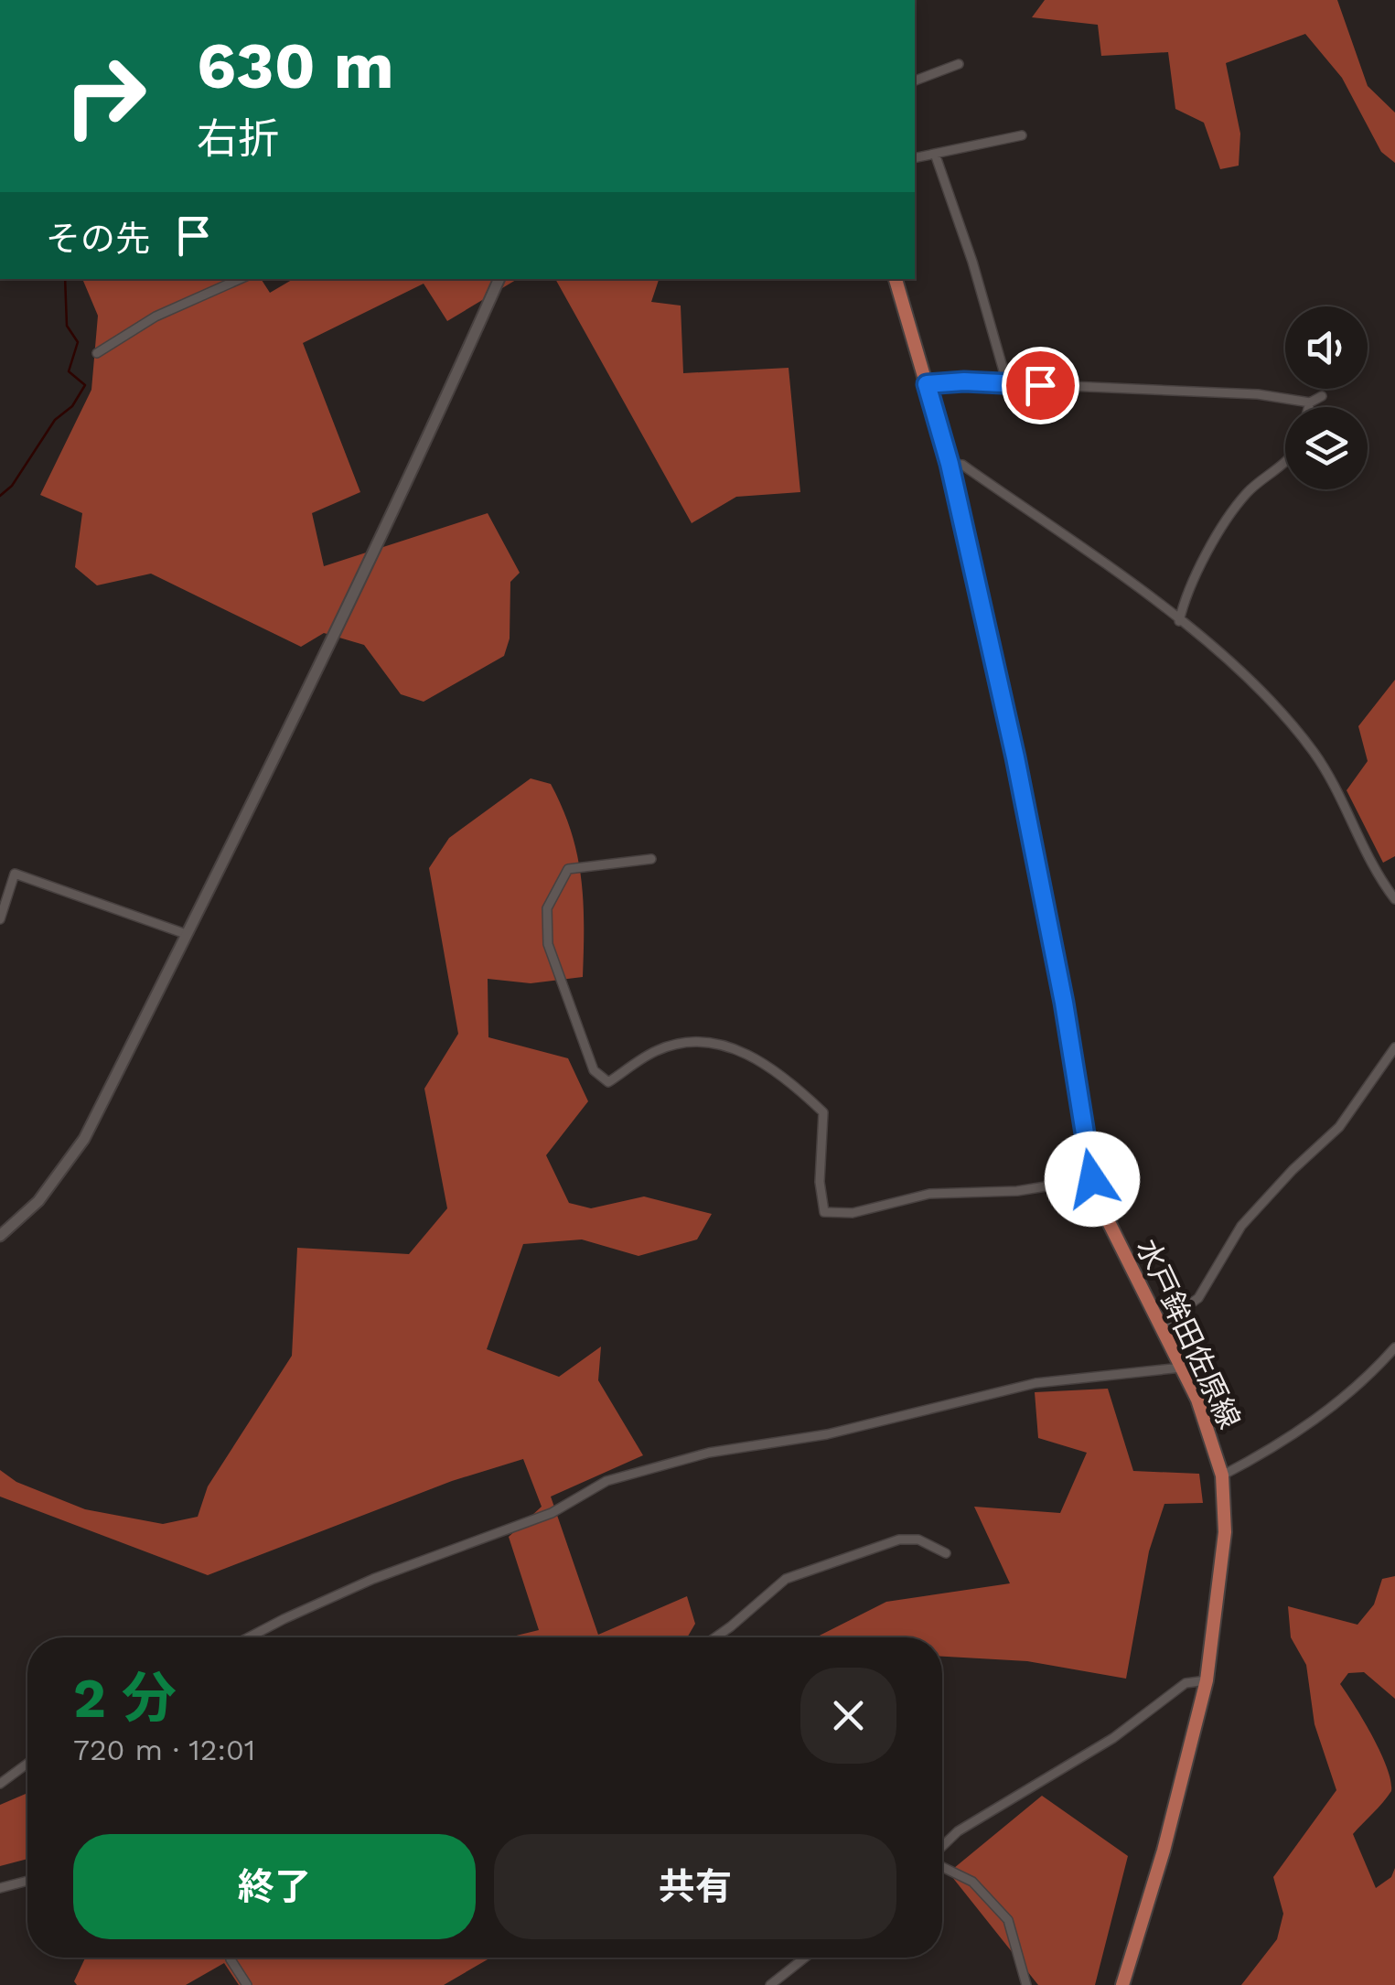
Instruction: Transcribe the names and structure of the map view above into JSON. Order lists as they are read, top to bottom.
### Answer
{
  "streets": {
    "main road": ["水戸鉾田佐原線"]
  },
  "page": {
    "turn": ["630 m", "右折"],
    "then": "その先",
    "heading": ["2 分", "720 m · 12:01"],
    "buttons": ["終了", "共有"]
  }
}
